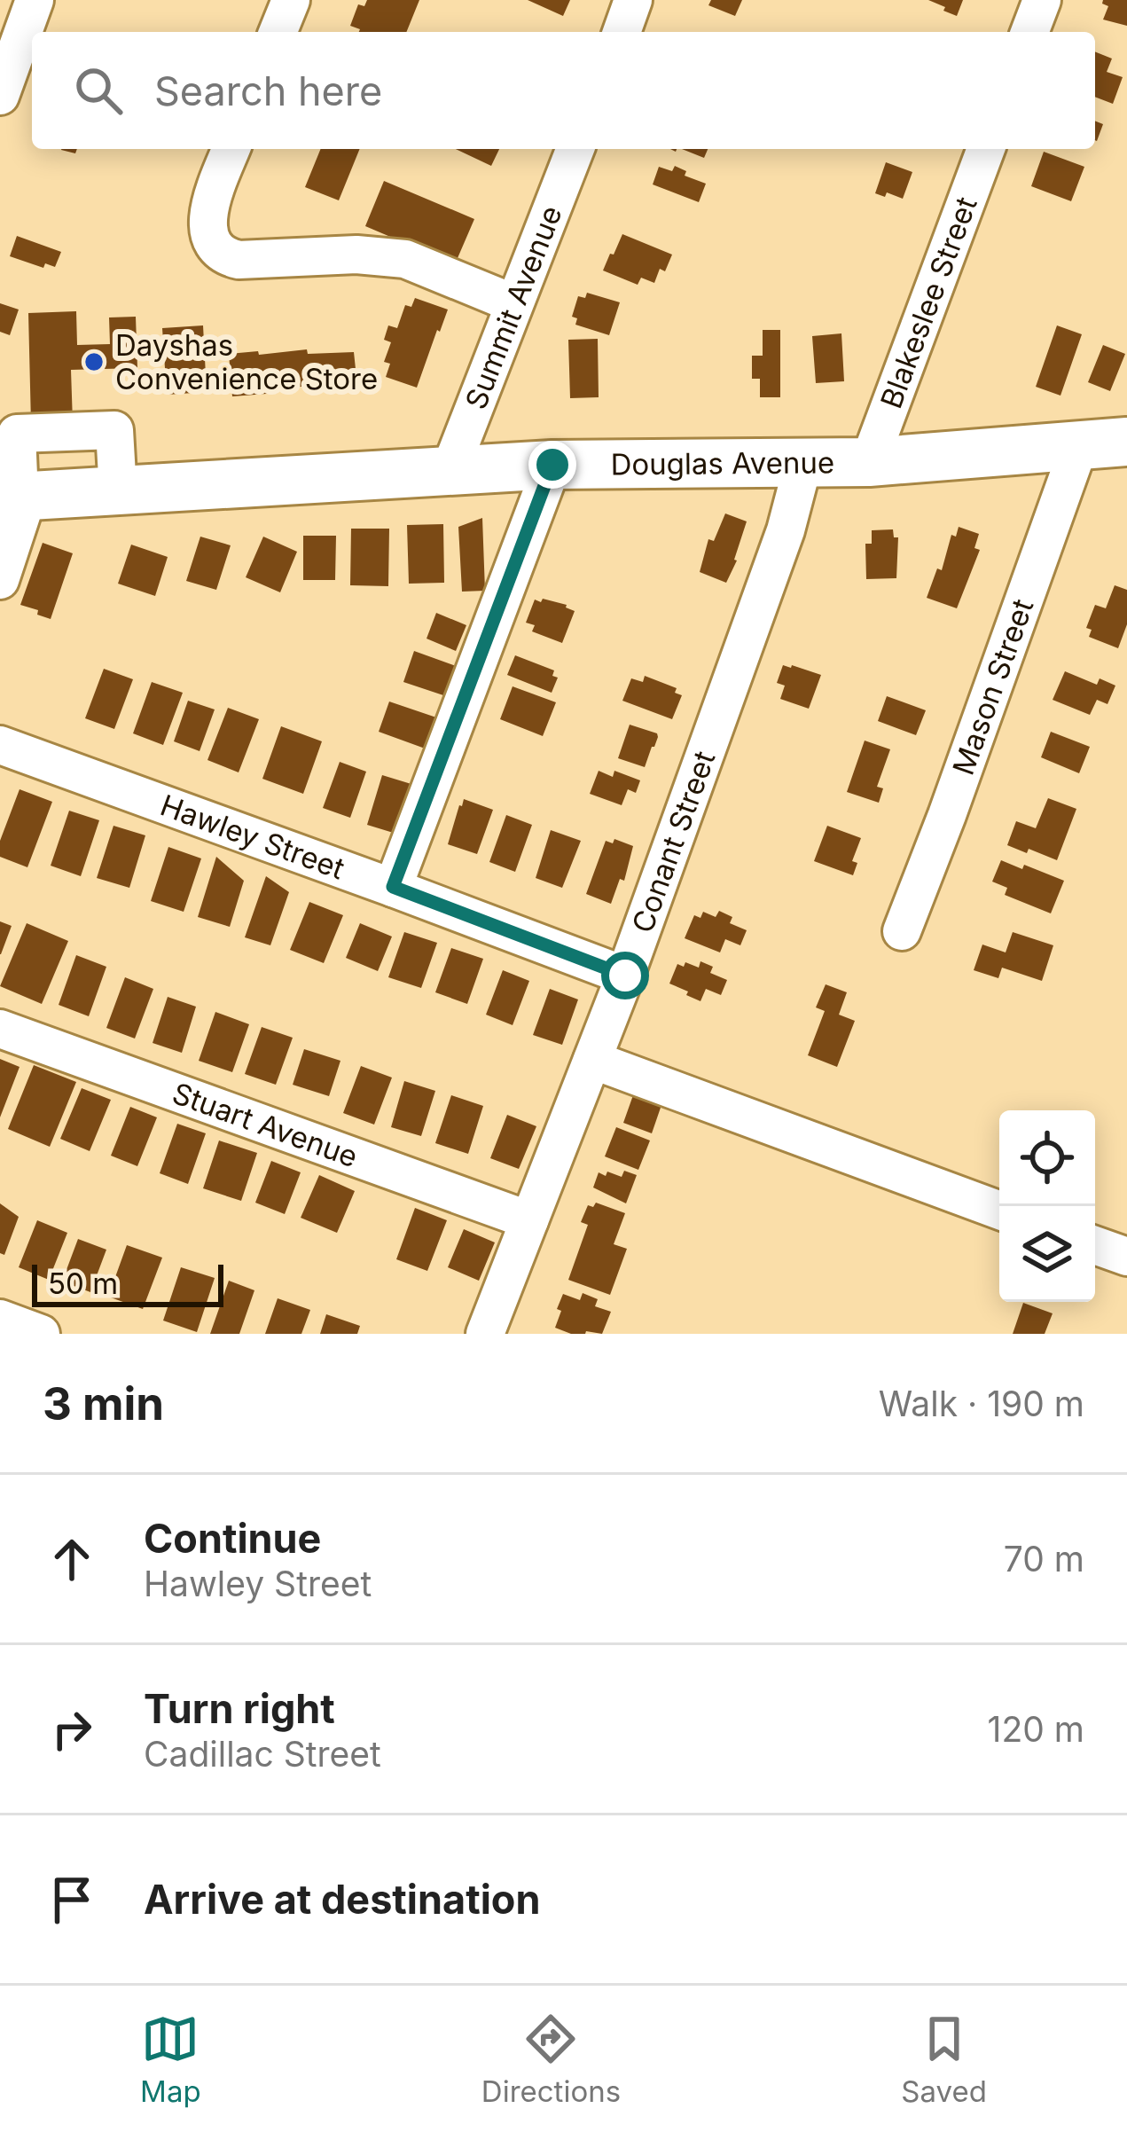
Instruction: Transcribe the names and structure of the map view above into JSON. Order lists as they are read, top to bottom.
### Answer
{
  "streets": {
    "main road": ["Douglas Avenue"],
    "street": [
      "Blakeslee Street",
      "Summit Avenue",
      "Mason Street",
      "Hawley Street",
      "Conant Street",
      "Stuart Avenue"
    ]
  },
  "crossings": [
    ["Blakeslee Street", "Douglas Avenue"],
    ["Summit Avenue", "Douglas Avenue"],
    ["Douglas Avenue", "Mason Street"],
    ["Douglas Avenue", "Conant Street"],
    ["Hawley Street", "Conant Street"],
    ["Conant Street", "Stuart Avenue"]
  ],
  "places": ["Dayshas Convenience Store"],
  "scale_bar": "50 m",
  "page": {
    "search": "Search here",
    "scale": "50 m",
    "heading": ["3 min", "Walk · 190 m"],
    "list": [
      ["Continue", "Hawley Street", "70 m"],
      ["Turn right", "Cadillac Street", "120 m"],
      "Arrive at destination"
    ],
    "nav": ["Map", "Directions", "Saved"]
  }
}
